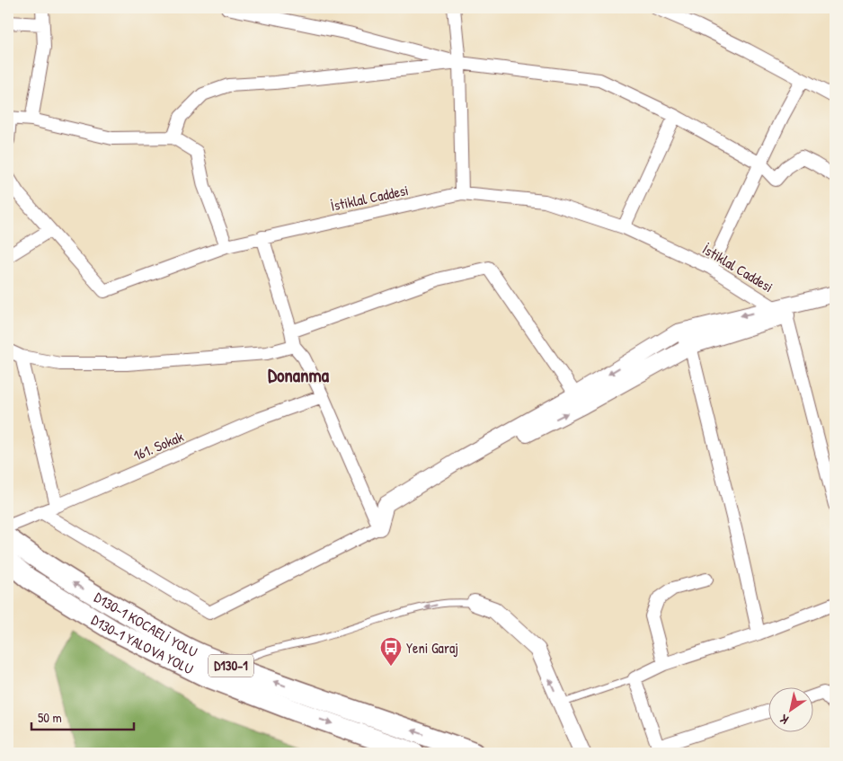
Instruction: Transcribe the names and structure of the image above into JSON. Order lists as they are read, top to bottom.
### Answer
{
  "streets": {
    "highway": ["D130-1 KOCAELİ YOLU", "D130-1 YALOVA YOLU", "D130-1"],
    "street": ["İstiklal Caddesi", "161. Sokak"]
  },
  "one_way": ["D130-1 KOCAELİ YOLU", "D130-1 YALOVA YOLU"],
  "districts": ["Donanma"],
  "places": {
    "bus stop": ["Yeni Garaj"]
  },
  "scale_bar": "50 m",
  "north": "bottom left"
}
